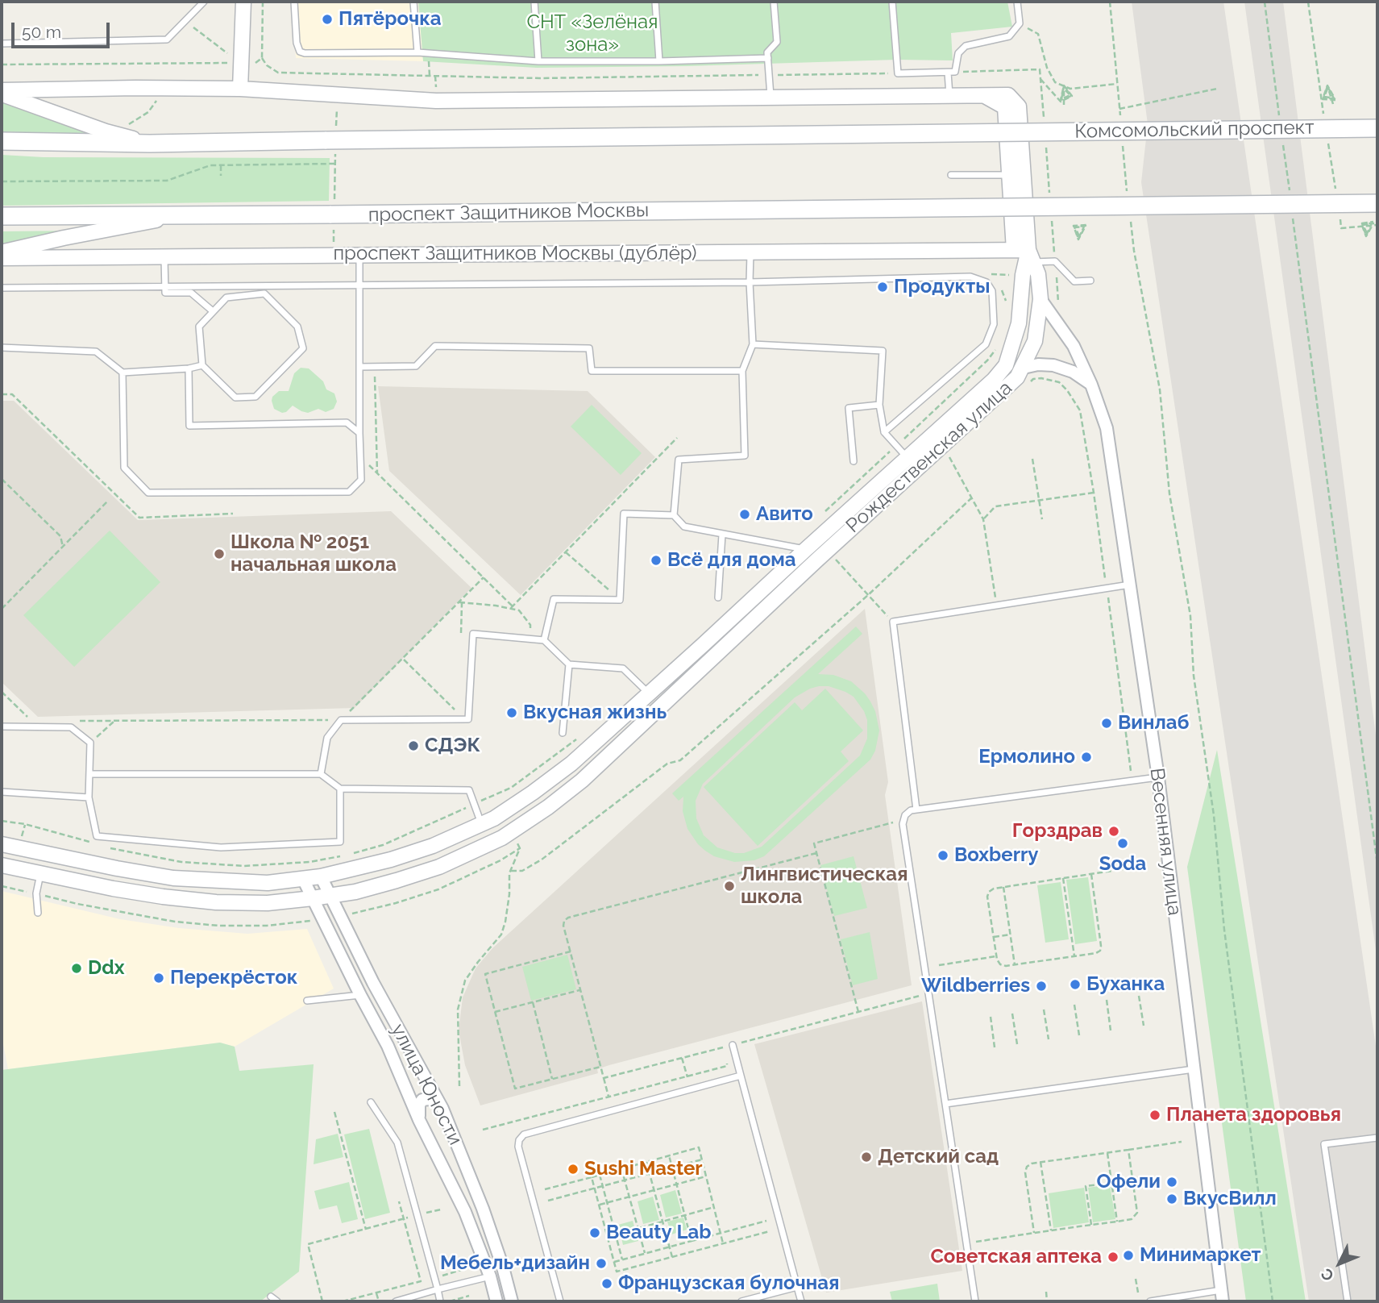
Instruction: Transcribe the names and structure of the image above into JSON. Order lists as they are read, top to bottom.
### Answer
{
  "streets": {
    "main road": ["Комсомольский проспект", "проспект Защитников Москвы"],
    "street": [
      "проспект Защитников Москвы (дублёр)",
      "Рождественская улица",
      "Весенняя улица",
      "улица Юности"
    ]
  },
  "crossings": [
    ["проспект Защитников Москвы (дублёр)", "Рождественская улица"],
    ["Рождественская улица", "Весенняя улица"],
    ["Рождественская улица", "улица Юности"]
  ],
  "parks": ["СНТ «Зелёная зона»"],
  "places": [
    "Пятёрочка",
    "Продукты",
    "Авито",
    "Школа № 2051 начальная школа",
    "Всё для дома",
    "Вкусная жизнь",
    "Винлаб",
    "СДЭК",
    "Ермолино",
    "Горздрав",
    "Soda",
    "Boxberry",
    "Лингвистическая школа",
    "Ddx",
    "Перекрёсток",
    "Буханка",
    "Wildberries",
    "Планета здоровья",
    "Детский сад",
    "Sushi Master",
    "Офели",
    "ВкусВилл",
    "Beauty Lab",
    "Минимаркет",
    "Советская аптека",
    "Мебель+дизайн",
    "Французская булочная"
  ],
  "scale_bar": "50 m",
  "north": "bottom left"
}
